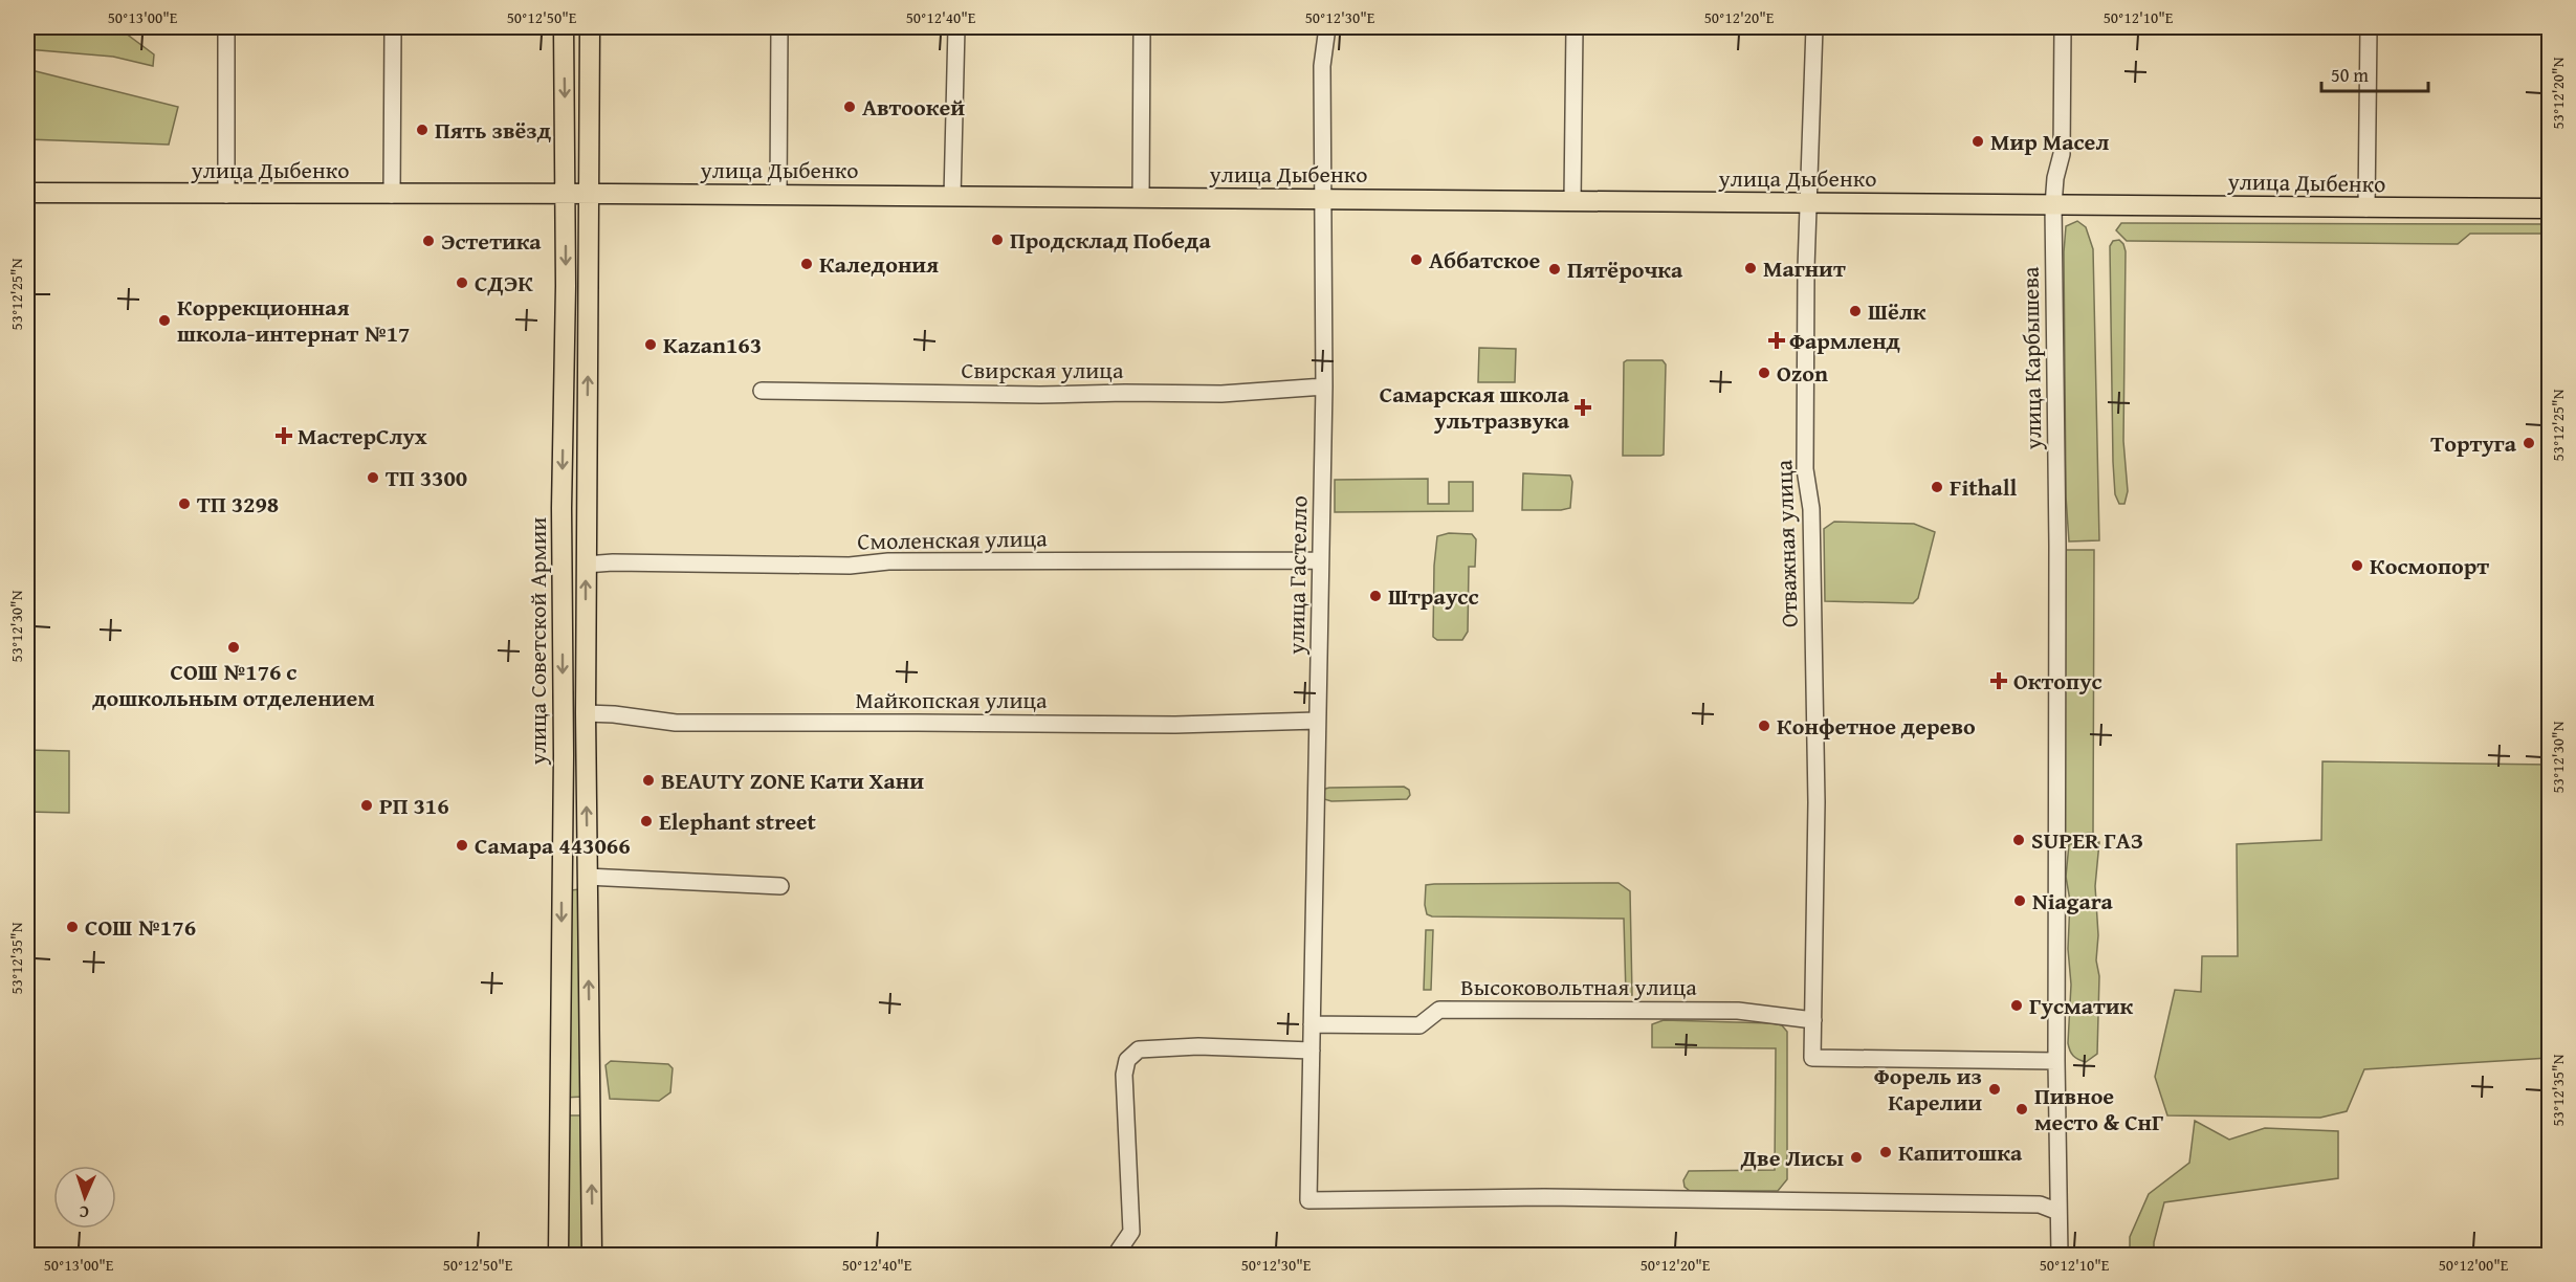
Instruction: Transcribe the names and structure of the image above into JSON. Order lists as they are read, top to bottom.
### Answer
{
  "streets": {
    "main road": ["улица Дыбенко", "улица Советской Армии"],
    "street": [
      "улица Карбышева",
      "Свирская улица",
      "Смоленская улица",
      "Отважная улица",
      "улица Гастелло",
      "Майкопская улица",
      "Высоковольтная улица"
    ]
  },
  "crossings": [
    ["улица Дыбенко", "улица Карбышева"],
    ["улица Дыбенко", "Отважная улица"],
    ["улица Дыбенко", "улица Гастелло"],
    ["улица Дыбенко", "улица Советской Армии"],
    ["улица Карбышева", "Отважная улица"],
    ["улица Карбышева", "улица Гастелло"],
    ["Свирская улица", "улица Гастелло"],
    ["Смоленская улица", "улица Гастелло"],
    ["Смоленская улица", "улица Советской Армии"],
    ["Отважная улица", "Высоковольтная улица"],
    ["улица Гастелло", "Майкопская улица"],
    ["улица Гастелло", "Высоковольтная улица"],
    ["улица Советской Армии", "Майкопская улица"]
  ],
  "places": {
    "other": [
      "Автоокей",
      "Пять звёзд",
      "Мир Масел",
      "Продсклад Победа",
      "Эстетика",
      "Аббатское",
      "Каледония",
      "Магнит",
      "Пятёрочка",
      "СДЭК",
      "Шёлк",
      "Коррекционная школа-интернат №17",
      "Kazan163",
      "Ozon",
      "Тортуга",
      "ТП 3300",
      "Fithall",
      "ТП 3298",
      "Космопорт",
      "Штраусс",
      "СОШ №176 с дошкольным отделением",
      "Конфетное дерево",
      "BEAUTY ZONE Кати Хани",
      "РП 316",
      "Elephant street",
      "SUPER ГАЗ",
      "Самара 443066",
      "Niagara",
      "СОШ №176",
      "Гусматик",
      "Форель из Карелии",
      "Пивное место & СнГ",
      "Капитошка",
      "Две Лисы"
    ],
    "health": [
      "Фармленд",
      "Самарская школа ультразвука",
      "МастерСлух",
      "Октопус"
    ]
  },
  "scale_bar": "50 m",
  "north": "bottom",
  "coordinates": [
    "50°13'00\"E",
    "50°12'50\"E",
    "50°12'40\"E",
    "50°12'30\"E",
    "50°12'20\"E",
    "50°12'10\"E",
    "53°12'20\"N",
    "53°12'25\"N",
    "53°12'30\"N",
    "53°12'35\"N",
    "50°12'00\"E"
  ]
}
